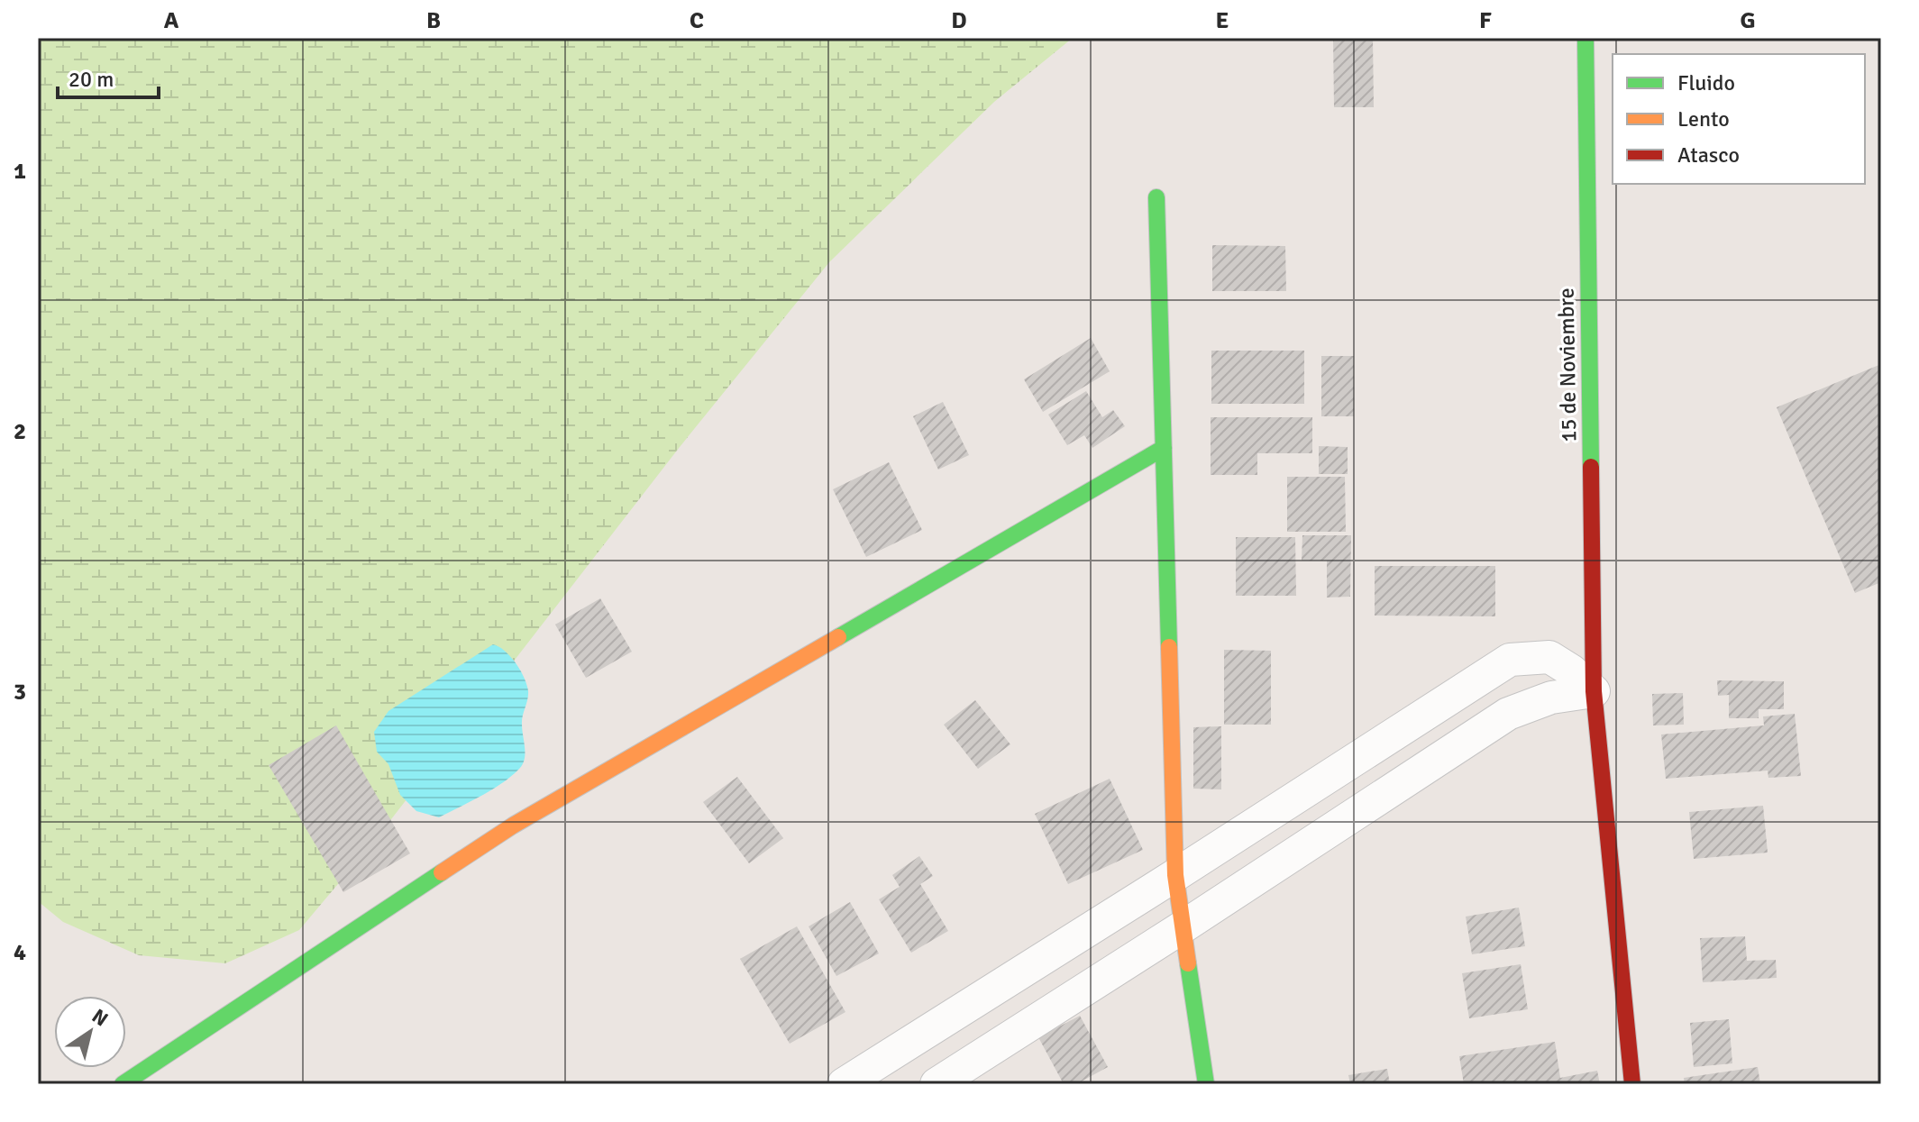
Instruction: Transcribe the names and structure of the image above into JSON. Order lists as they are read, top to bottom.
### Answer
{
  "streets": {
    "street": ["15 de Noviembre"]
  },
  "legend": ["Fluido", "Lento", "Atasco"],
  "scale_bar": "20 m",
  "north": "top right",
  "grid": {
    "columns": [
      "A",
      "B",
      "C",
      "D",
      "E",
      "F",
      "G"
    ],
    "rows": [
      "1",
      "2",
      "3",
      "4"
    ]
  }
}
